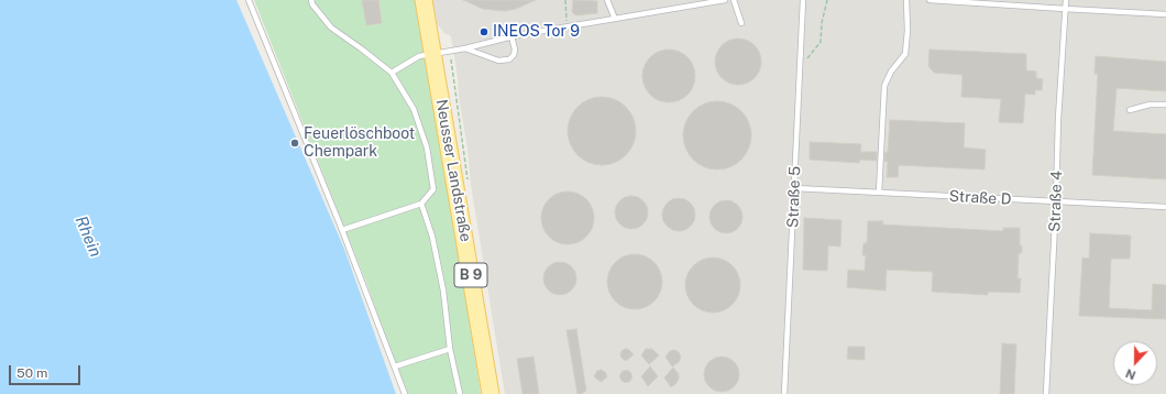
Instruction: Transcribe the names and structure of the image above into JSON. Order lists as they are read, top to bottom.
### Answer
{
  "streets": {
    "main road": ["Neusser Landstraße", "B 9"],
    "lane": ["Straße 5", "Straße D", "Straße 4"]
  },
  "crossings": [
    ["Straße 5", "Straße D"],
    ["Straße D", "Straße 4"]
  ],
  "water": ["Rhein"],
  "places": ["INEOS Tor 9", "Feuerlöschboot Chempark"],
  "scale_bar": "50 m",
  "north": "bottom"
}
